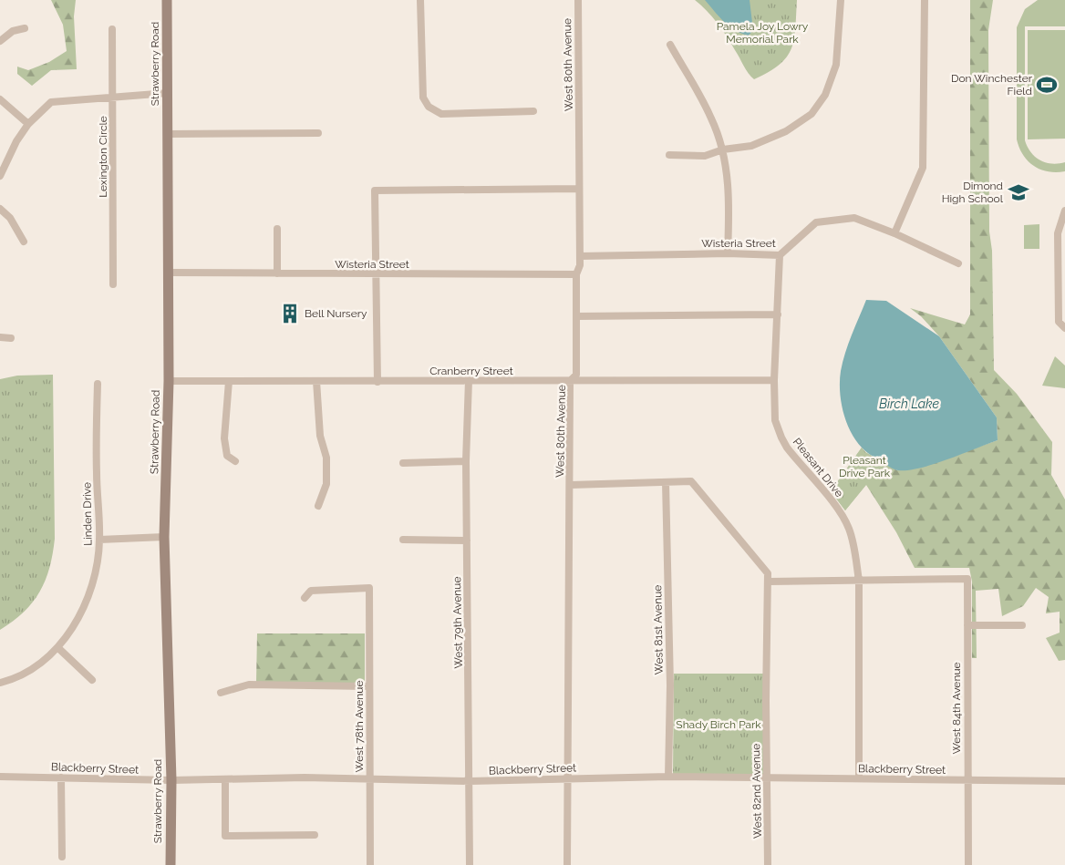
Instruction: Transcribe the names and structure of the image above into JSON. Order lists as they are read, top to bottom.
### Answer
{
  "streets": {
    "street": [
      "Strawberry Road",
      "West 80th Avenue",
      "Lexington Circle",
      "Wisteria Street",
      "Cranberry Street",
      "Pleasant Drive",
      "Linden Drive",
      "West 79th Avenue",
      "West 81st Avenue",
      "West 84th Avenue",
      "West 78th Avenue",
      "Blackberry Street",
      "West 82nd Avenue"
    ]
  },
  "crossings": [
    ["Strawberry Road", "Wisteria Street"],
    ["Strawberry Road", "Cranberry Street"],
    ["Strawberry Road", "Blackberry Street"],
    ["West 80th Avenue", "Wisteria Street"],
    ["West 80th Avenue", "Cranberry Street"],
    ["West 80th Avenue", "Blackberry Street"],
    ["Wisteria Street", "Pleasant Drive"],
    ["Cranberry Street", "Pleasant Drive"],
    ["Cranberry Street", "West 79th Avenue"],
    ["Pleasant Drive", "West 84th Avenue"],
    ["Pleasant Drive", "Blackberry Street"],
    ["West 79th Avenue", "Blackberry Street"],
    ["West 81st Avenue", "Blackberry Street"],
    ["West 84th Avenue", "Blackberry Street"],
    ["West 78th Avenue", "Blackberry Street"],
    ["Blackberry Street", "West 82nd Avenue"]
  ],
  "water": ["Birch Lake"],
  "parks": ["Pamela Joy Lowry Memorial Park", "Pleasant Drive Park", "Shady Birch Park"],
  "places": {
    "sports": ["Don Winchester Field"],
    "school or university": ["Dimond High School"],
    "building": ["Bell Nursery"]
  }
}
